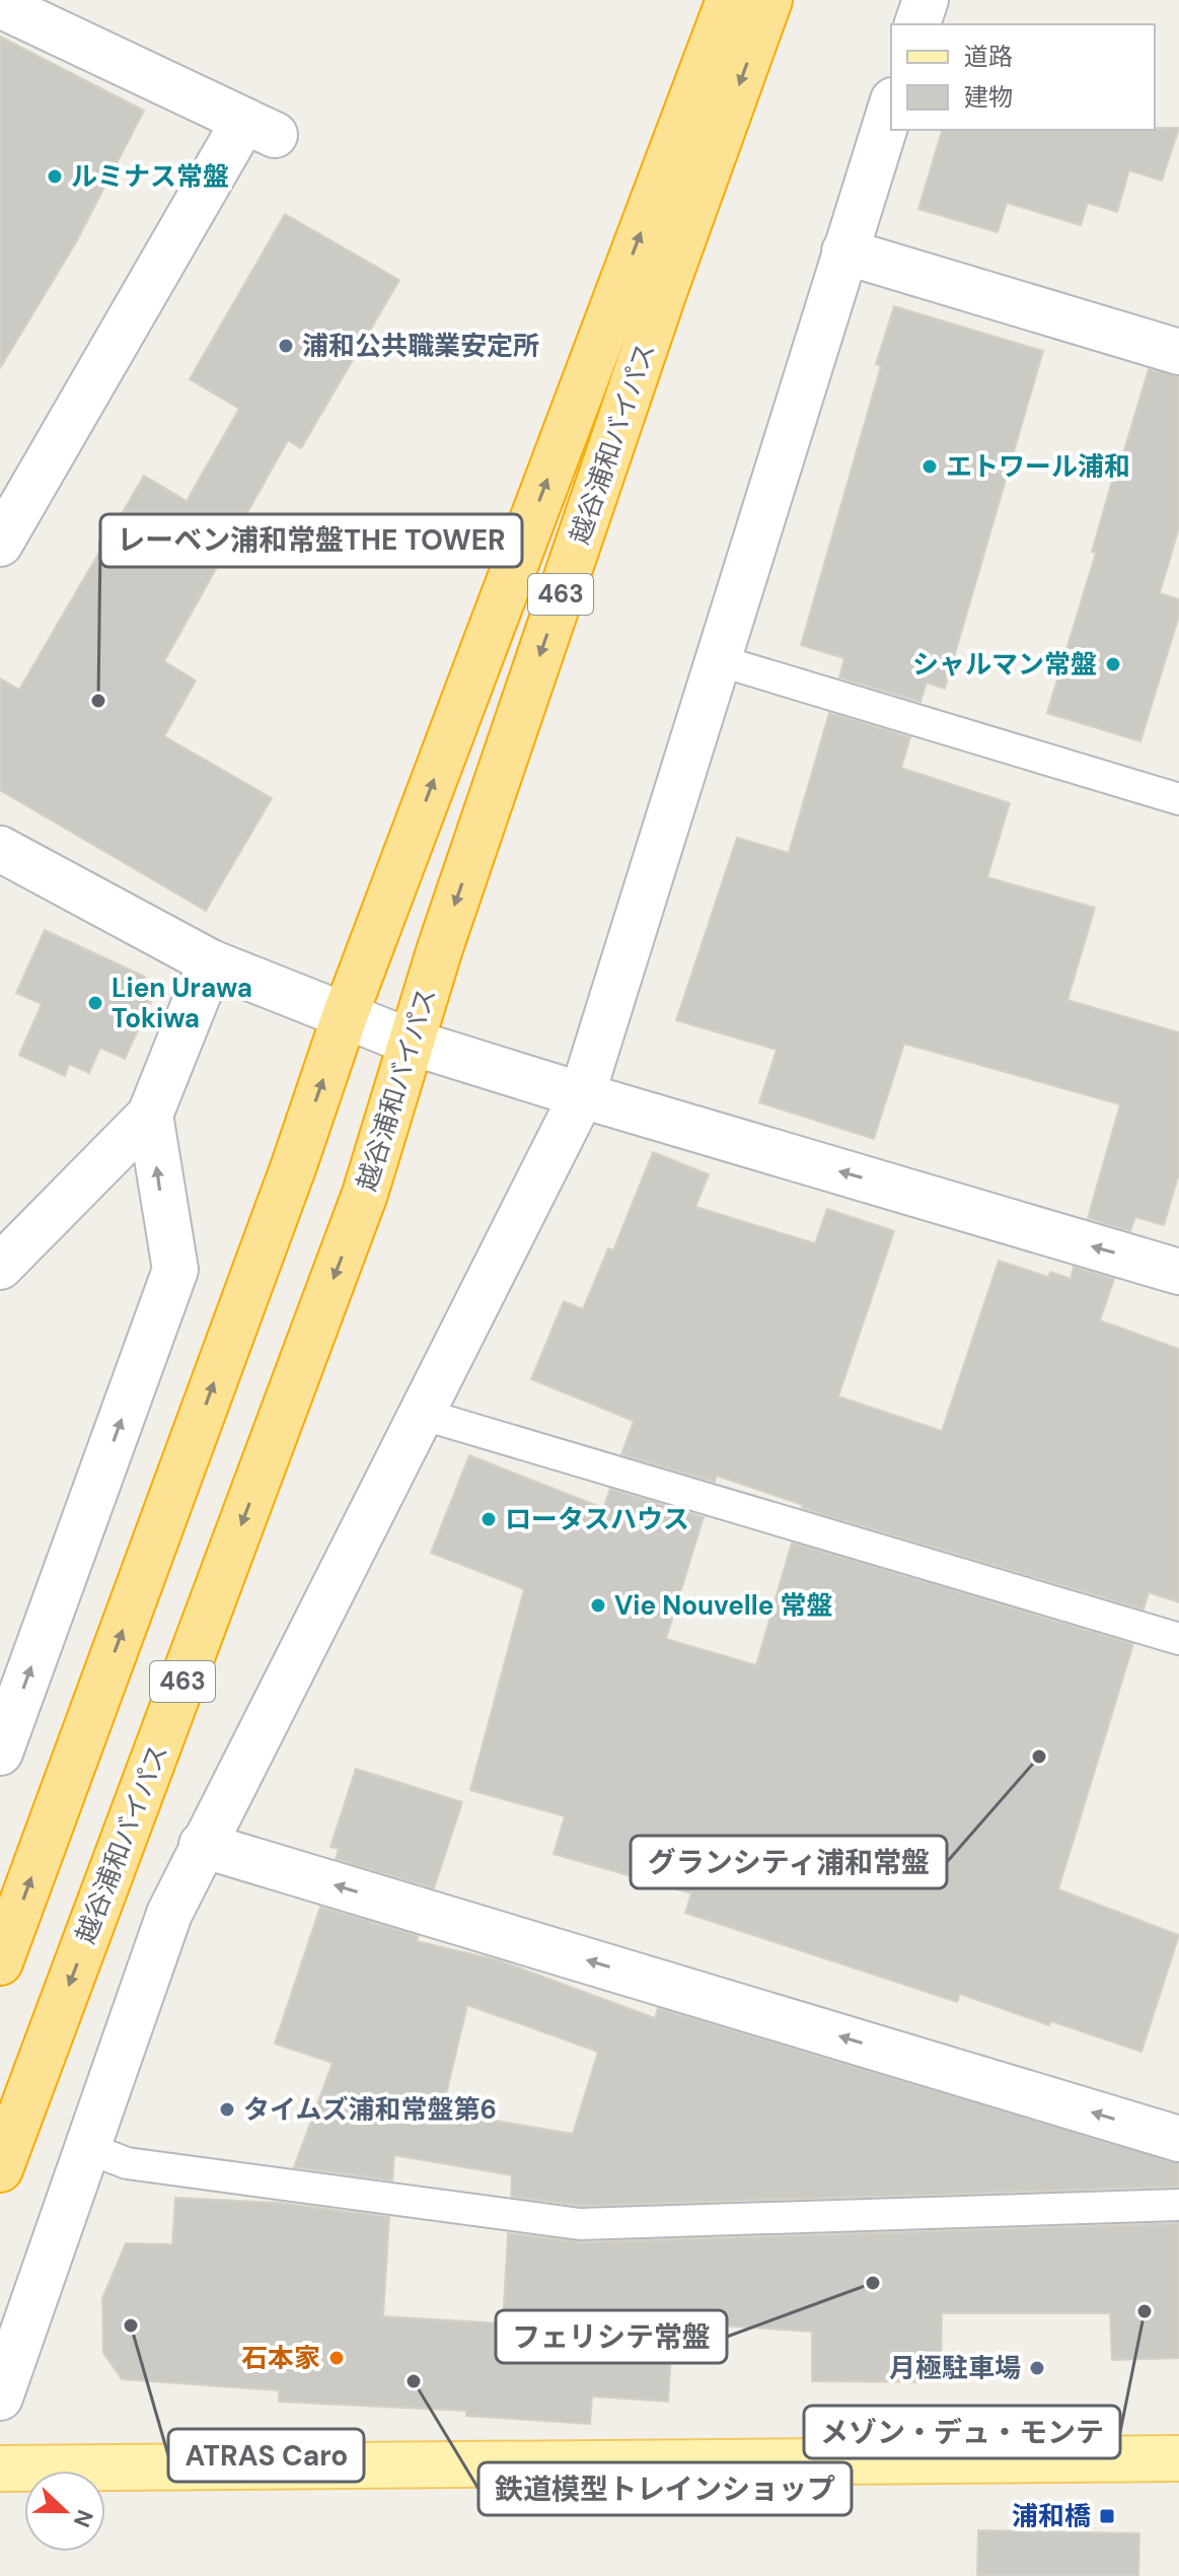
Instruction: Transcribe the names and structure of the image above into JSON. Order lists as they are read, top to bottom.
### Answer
{
  "streets": {
    "highway": ["越谷浦和バイパス", "463"]
  },
  "places": {
    "other": [
      "ルミナス常盤",
      "浦和公共職業安定所",
      "エトワール浦和",
      "シャルマン常盤",
      "レーベン浦和常盤THE TOWER",
      "Lien Urawa Tokiwa",
      "ロータスハウス",
      "Vie Nouvelle 常盤",
      "グランシティ浦和常盤",
      "タイムズ浦和常盤第6",
      "フェリシテ常盤",
      "メゾン・デュ・モンテ",
      "ATRAS Caro",
      "石本家",
      "月極駐車場",
      "鉄道模型トレインショップ"
    ],
    "transit": ["浦和橋"]
  },
  "legend": ["道路", "建物"],
  "north": "right"
}
